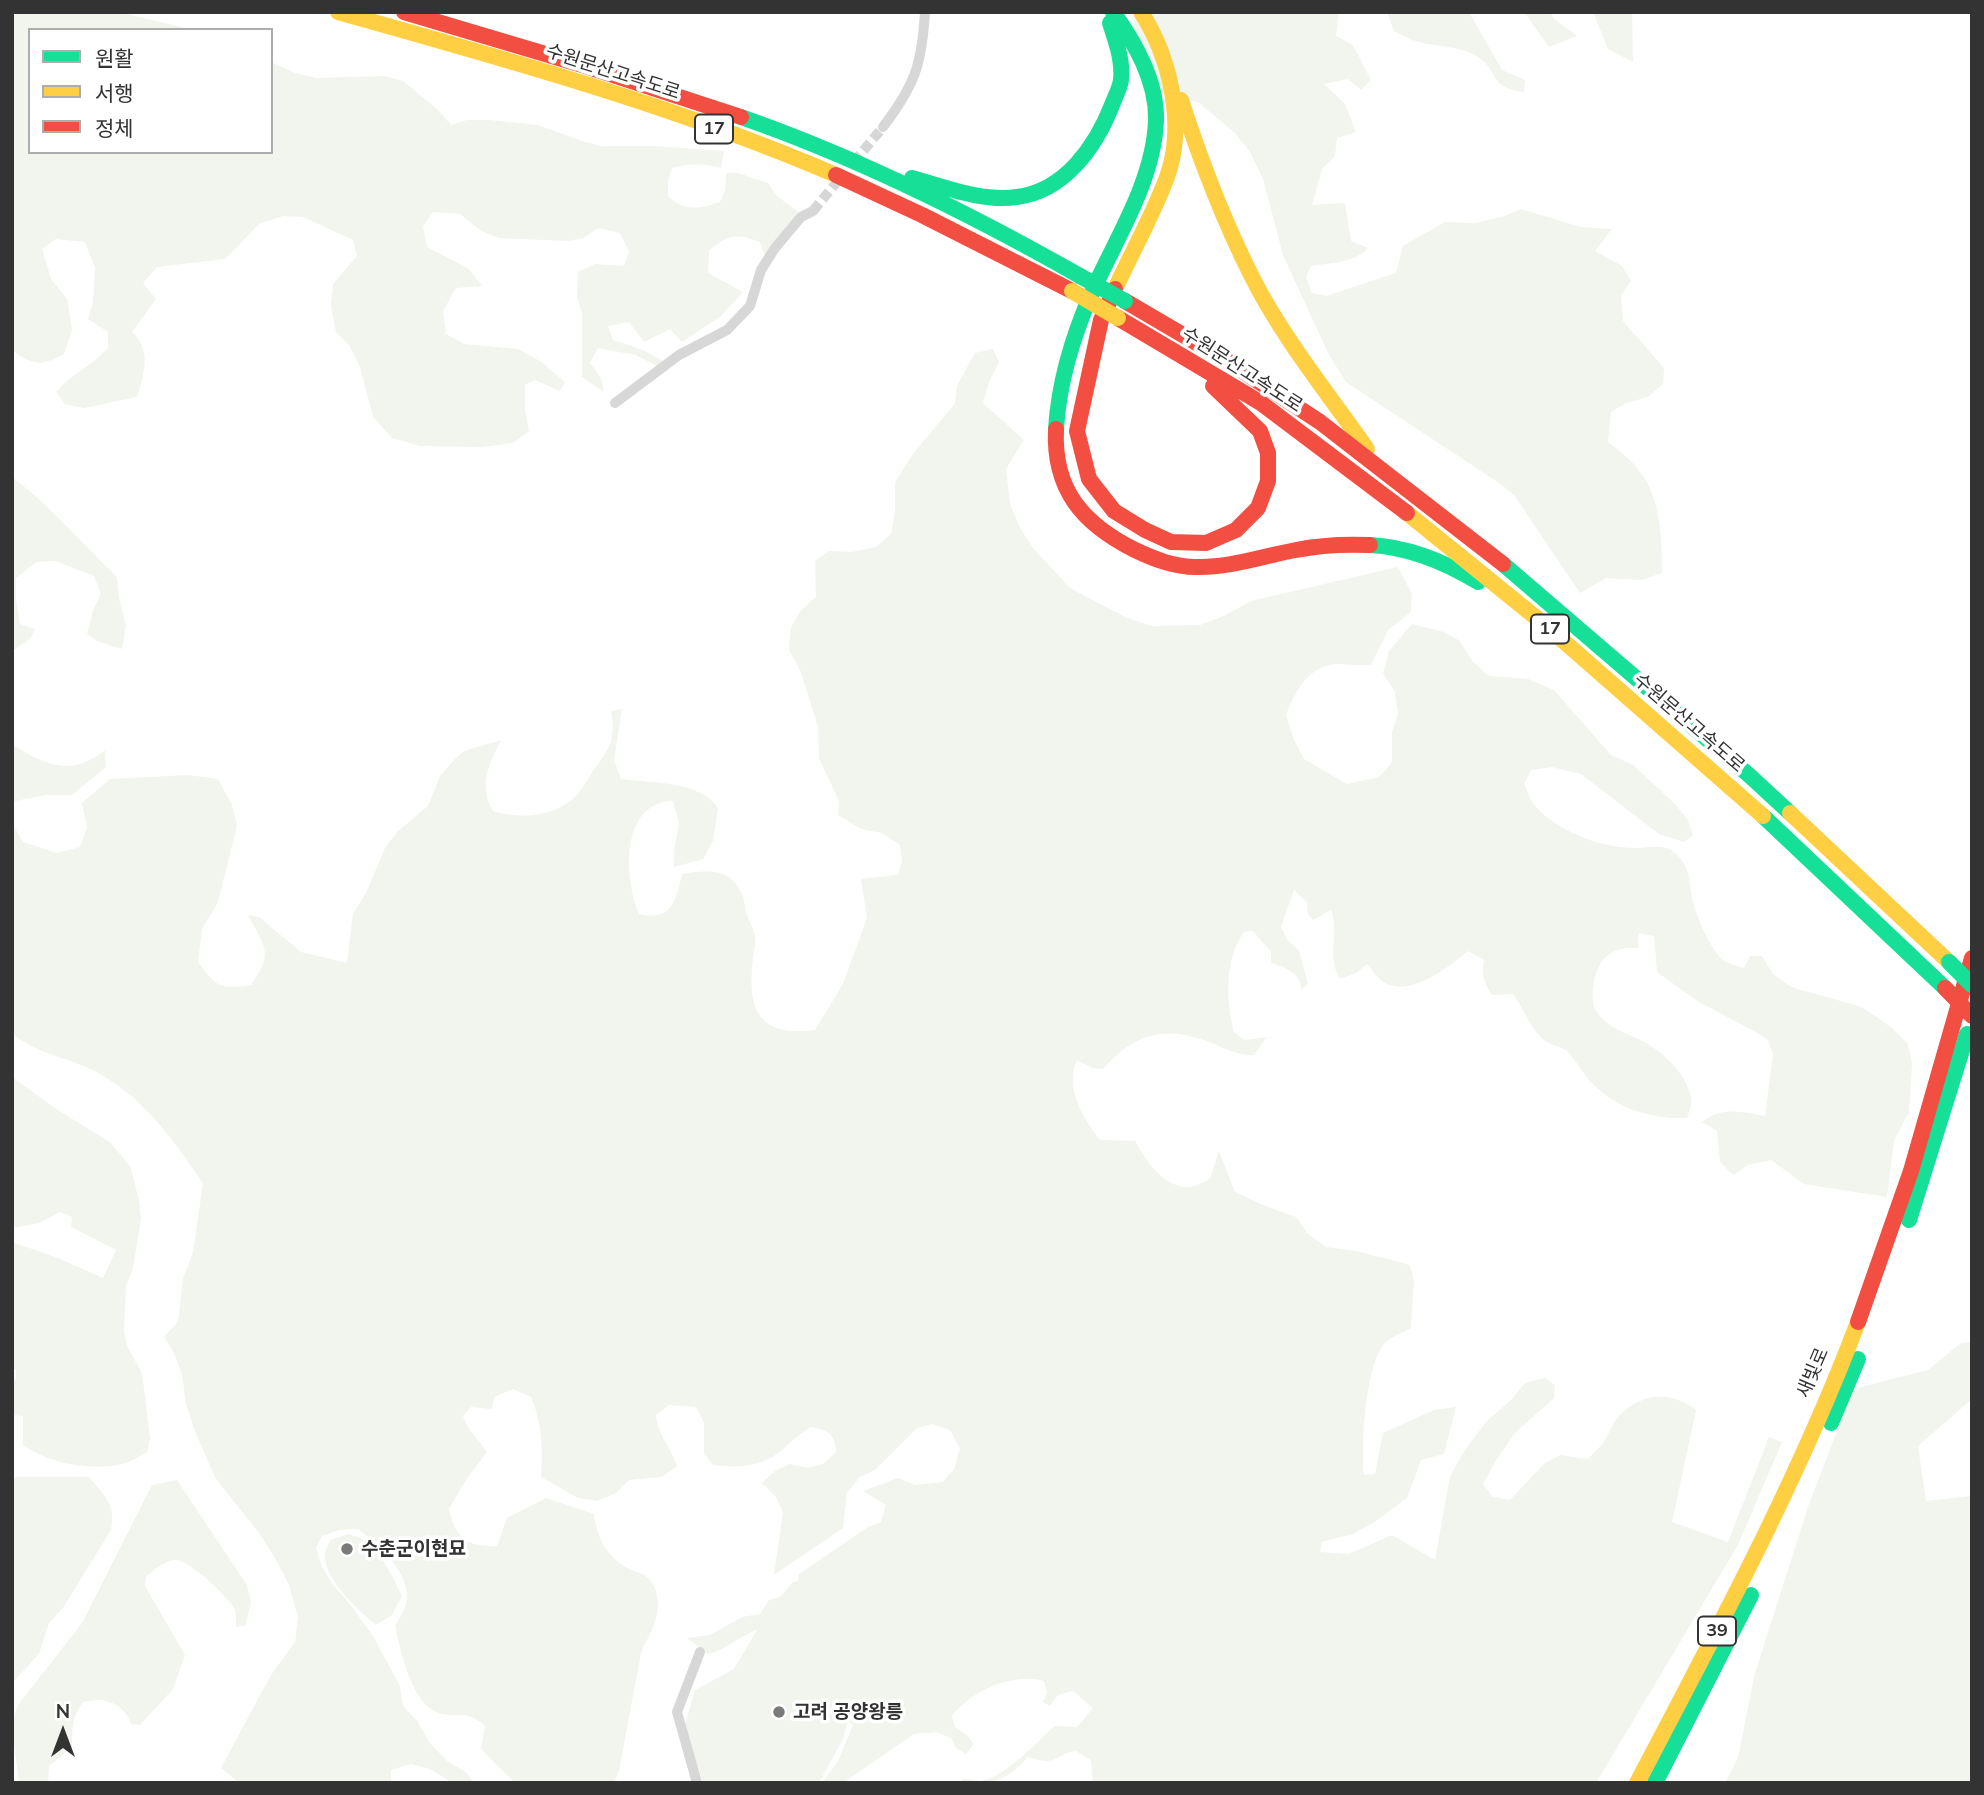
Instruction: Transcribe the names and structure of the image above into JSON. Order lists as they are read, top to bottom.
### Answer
{
  "streets": {
    "highway": [
      "수원문산고속도로",
      "17",
      "새빛로",
      "39"
    ]
  },
  "crossings": [
    ["수원문산고속도로", "새빛로"]
  ],
  "places": ["수춘군이현묘", "고려 공양왕릉"],
  "legend": ["원활", "서행", "정체"],
  "north": "top"
}
